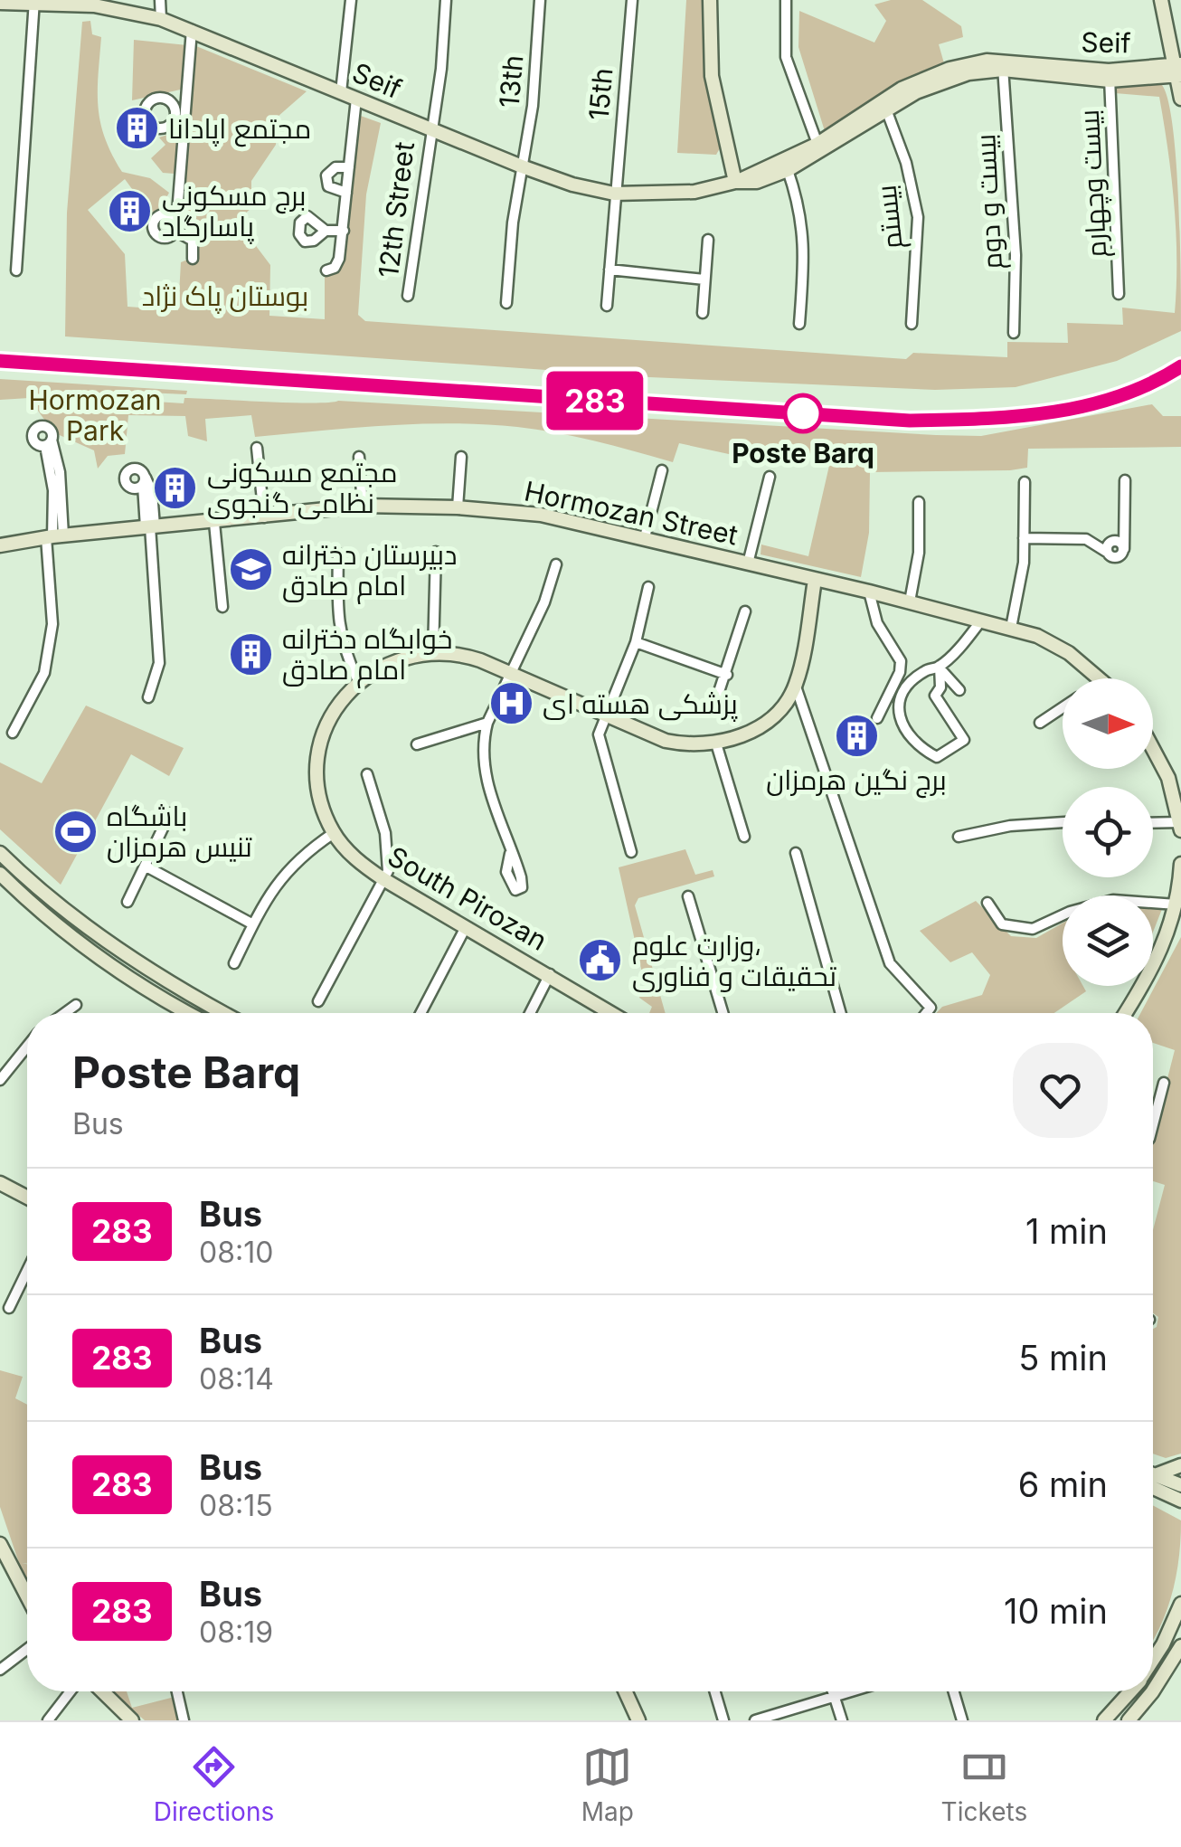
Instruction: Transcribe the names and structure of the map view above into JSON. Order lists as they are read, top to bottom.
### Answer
{
  "streets": {
    "street": [
      "Seif",
      "13th",
      "15th",
      "بیست وچهارم",
      "بیست و دوم",
      "12th Street",
      "بیستم",
      "Hormozan Street",
      "South Pirozan"
    ]
  },
  "crossings": [
    ["Seif", "13th"],
    ["Seif", "15th"],
    ["Seif", "بیست وچهارم"],
    ["Seif", "بیست و دوم"],
    ["Seif", "12th Street"],
    ["Seif", "بیستم"]
  ],
  "parks": ["بوستان پاک نژاد", "Hormozan Park"],
  "places": {
    "building": [
      "مجتمع اپادانا",
      "برج مسکونی پاسارگاد",
      "مجتمع مسکونی نظامی گنجوی",
      "خوابگاه دخترانه امام صادق",
      "برج نگین هرمزان"
    ],
    "other": ["Poste Barq"],
    "school or university": ["دبیرستان دخترانه امام صادق"],
    "hospital": ["پزشکی هسته ای"],
    "sports": ["باشگاه تنیس هرمزان"],
    "public building": ["وزارت علوم، تحقیقات و فناوری"]
  },
  "lines": ["bus line 283"],
  "north": "right",
  "page": {
    "on_map": "283",
    "heading": ["Poste Barq", "Bus"],
    "list": [
      {
        "mark": "283",
        "name": "Bus",
        "note": "08:10",
        "value": "1 min"
      },
      {
        "mark": "283",
        "name": "Bus",
        "note": "08:14",
        "value": "5 min"
      },
      {
        "mark": "283",
        "name": "Bus",
        "note": "08:15",
        "value": "6 min"
      },
      {
        "mark": "283",
        "name": "Bus",
        "note": "08:19",
        "value": "10 min"
      }
    ],
    "tabs": ["Directions", "Map", "Tickets"]
  }
}
